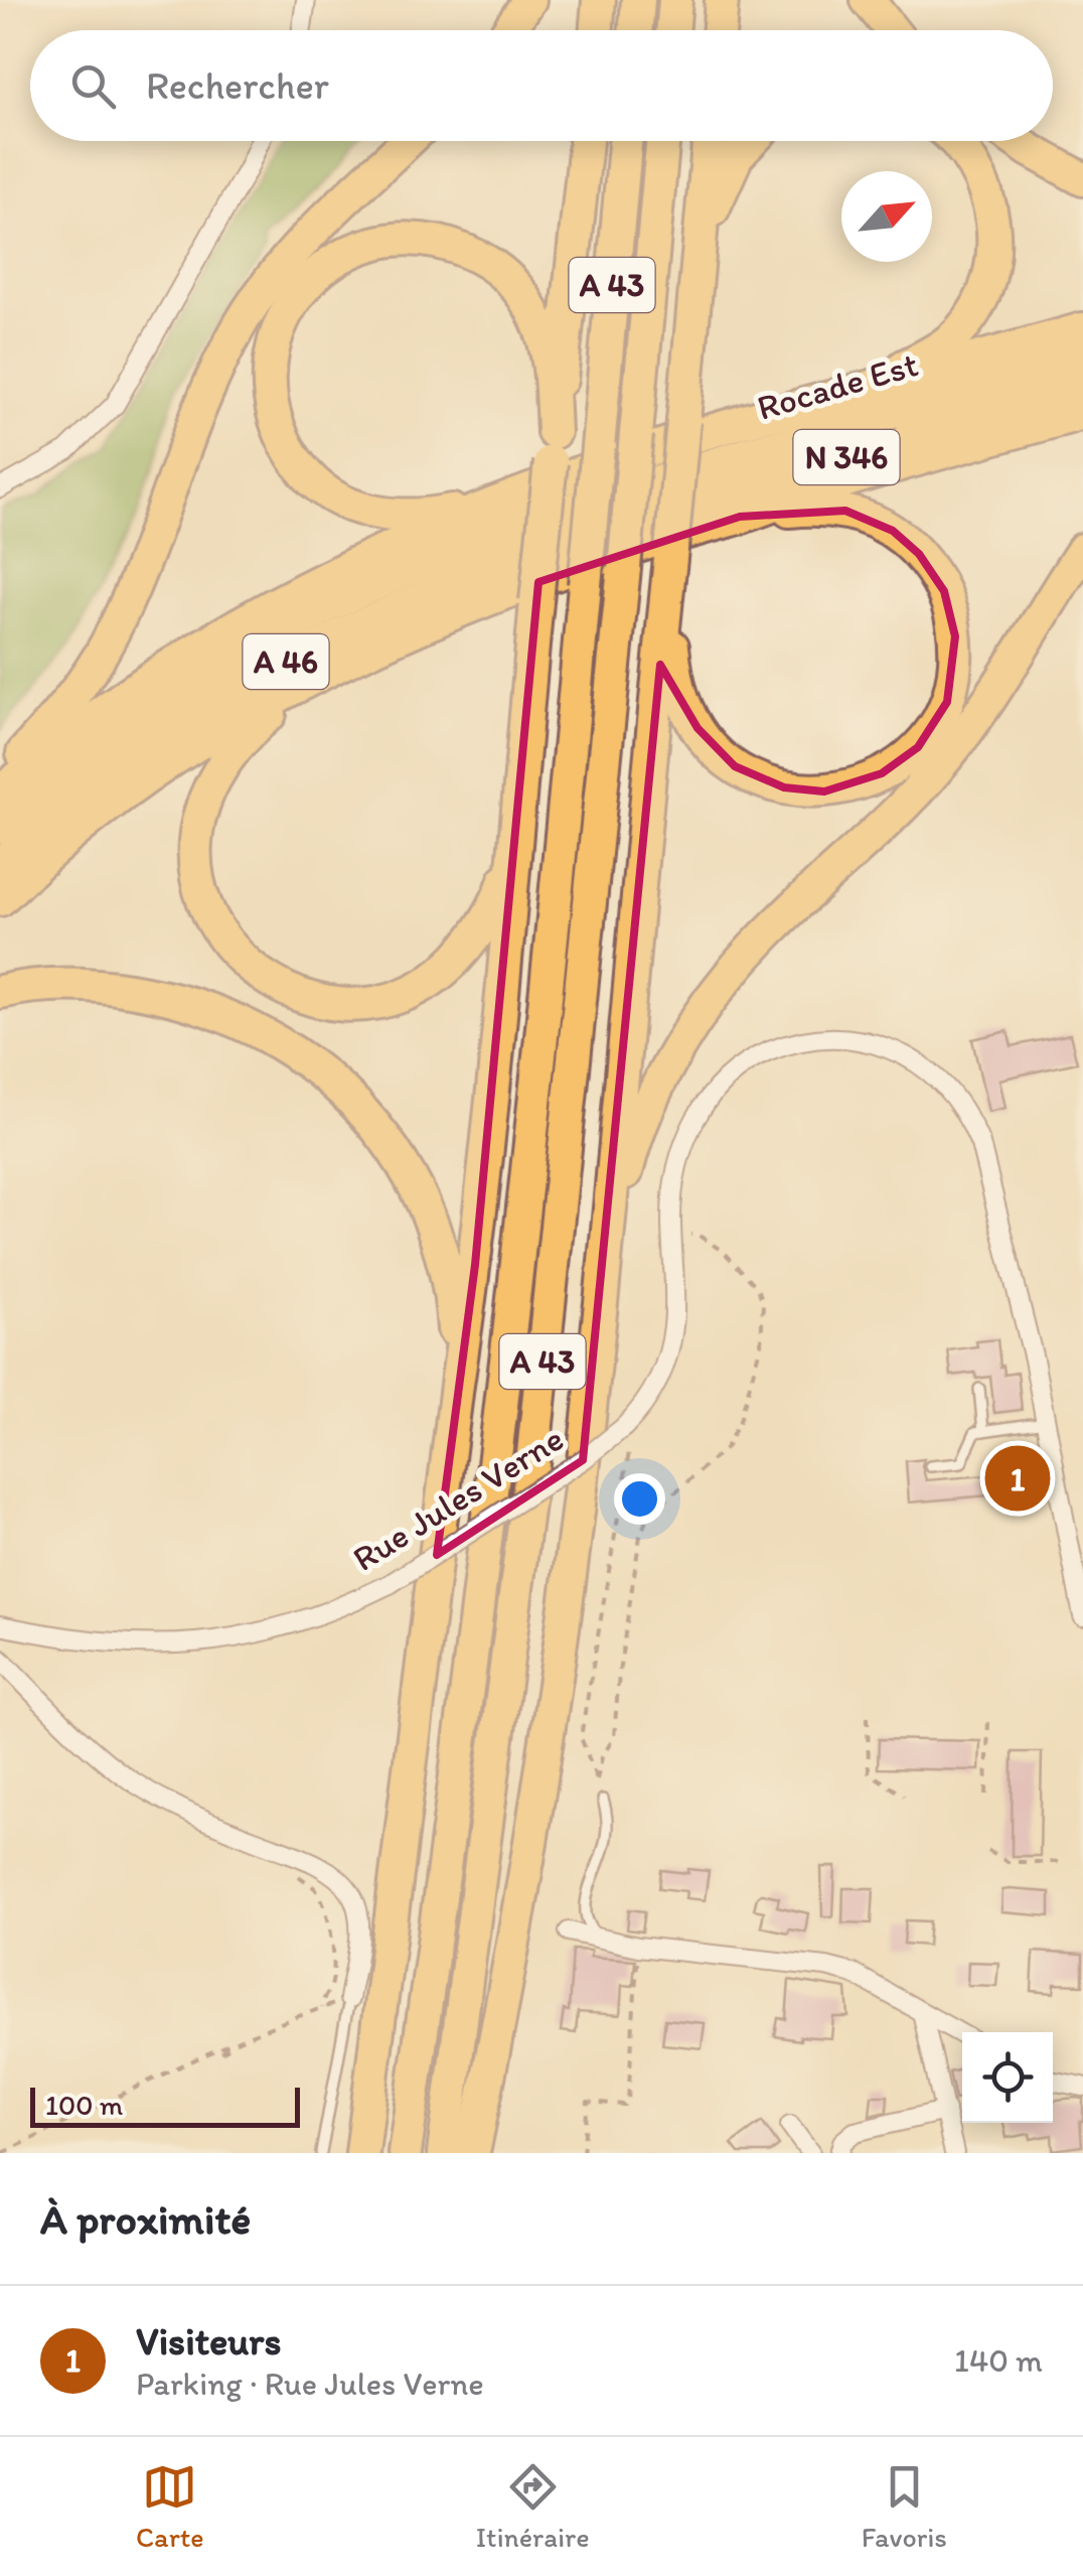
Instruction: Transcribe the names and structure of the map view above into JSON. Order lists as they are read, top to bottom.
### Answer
{
  "streets": {
    "highway": [
      "A 43",
      "Rocade Est",
      "N 346",
      "A 46"
    ],
    "street": ["Rue Jules Verne"]
  },
  "crossings": [
    ["Rocade Est", "A 46"]
  ],
  "scale_bar": "100 m",
  "north": "top right",
  "page": {
    "search": "Rechercher",
    "pins": "1",
    "scale": "100 m",
    "heading": "À proximité",
    "list": [
      {
        "mark": "1",
        "name": "Visiteurs",
        "note": "Parking · Rue Jules Verne",
        "value": "140 m"
      }
    ],
    "nav": ["Carte", "Itinéraire", "Favoris"]
  }
}
